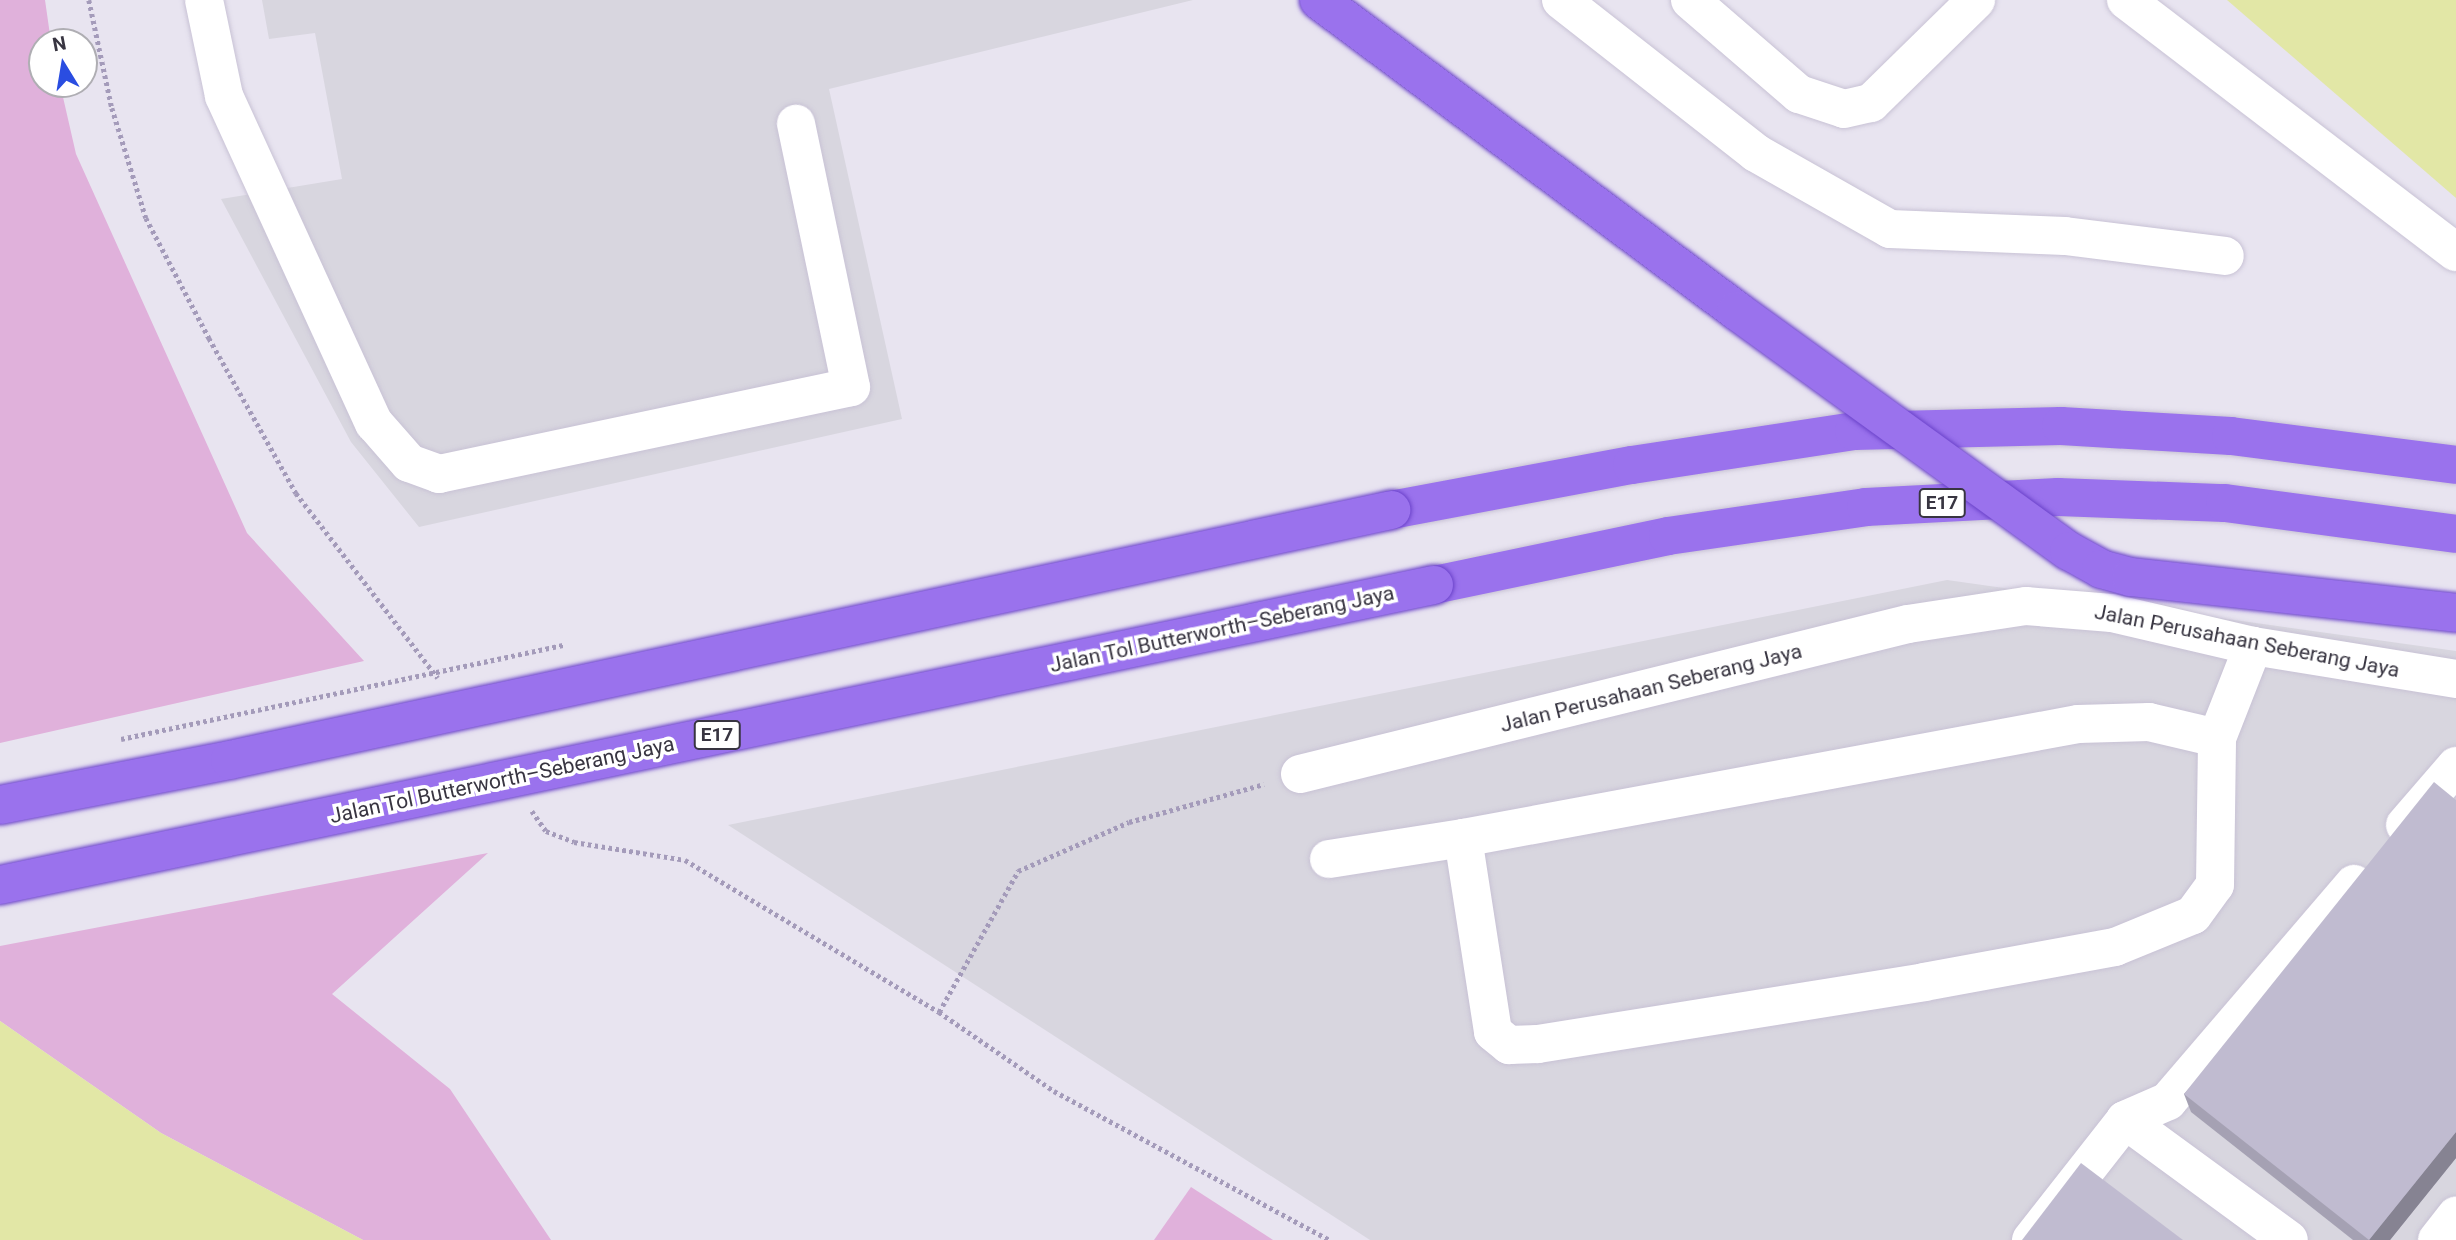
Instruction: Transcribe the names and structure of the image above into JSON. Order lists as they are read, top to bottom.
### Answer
{
  "streets": {
    "highway": ["E17", "Jalan Tol Butterworth–Seberang Jaya"],
    "street": ["Jalan Perusahaan Seberang Jaya"]
  },
  "north": "top"
}
